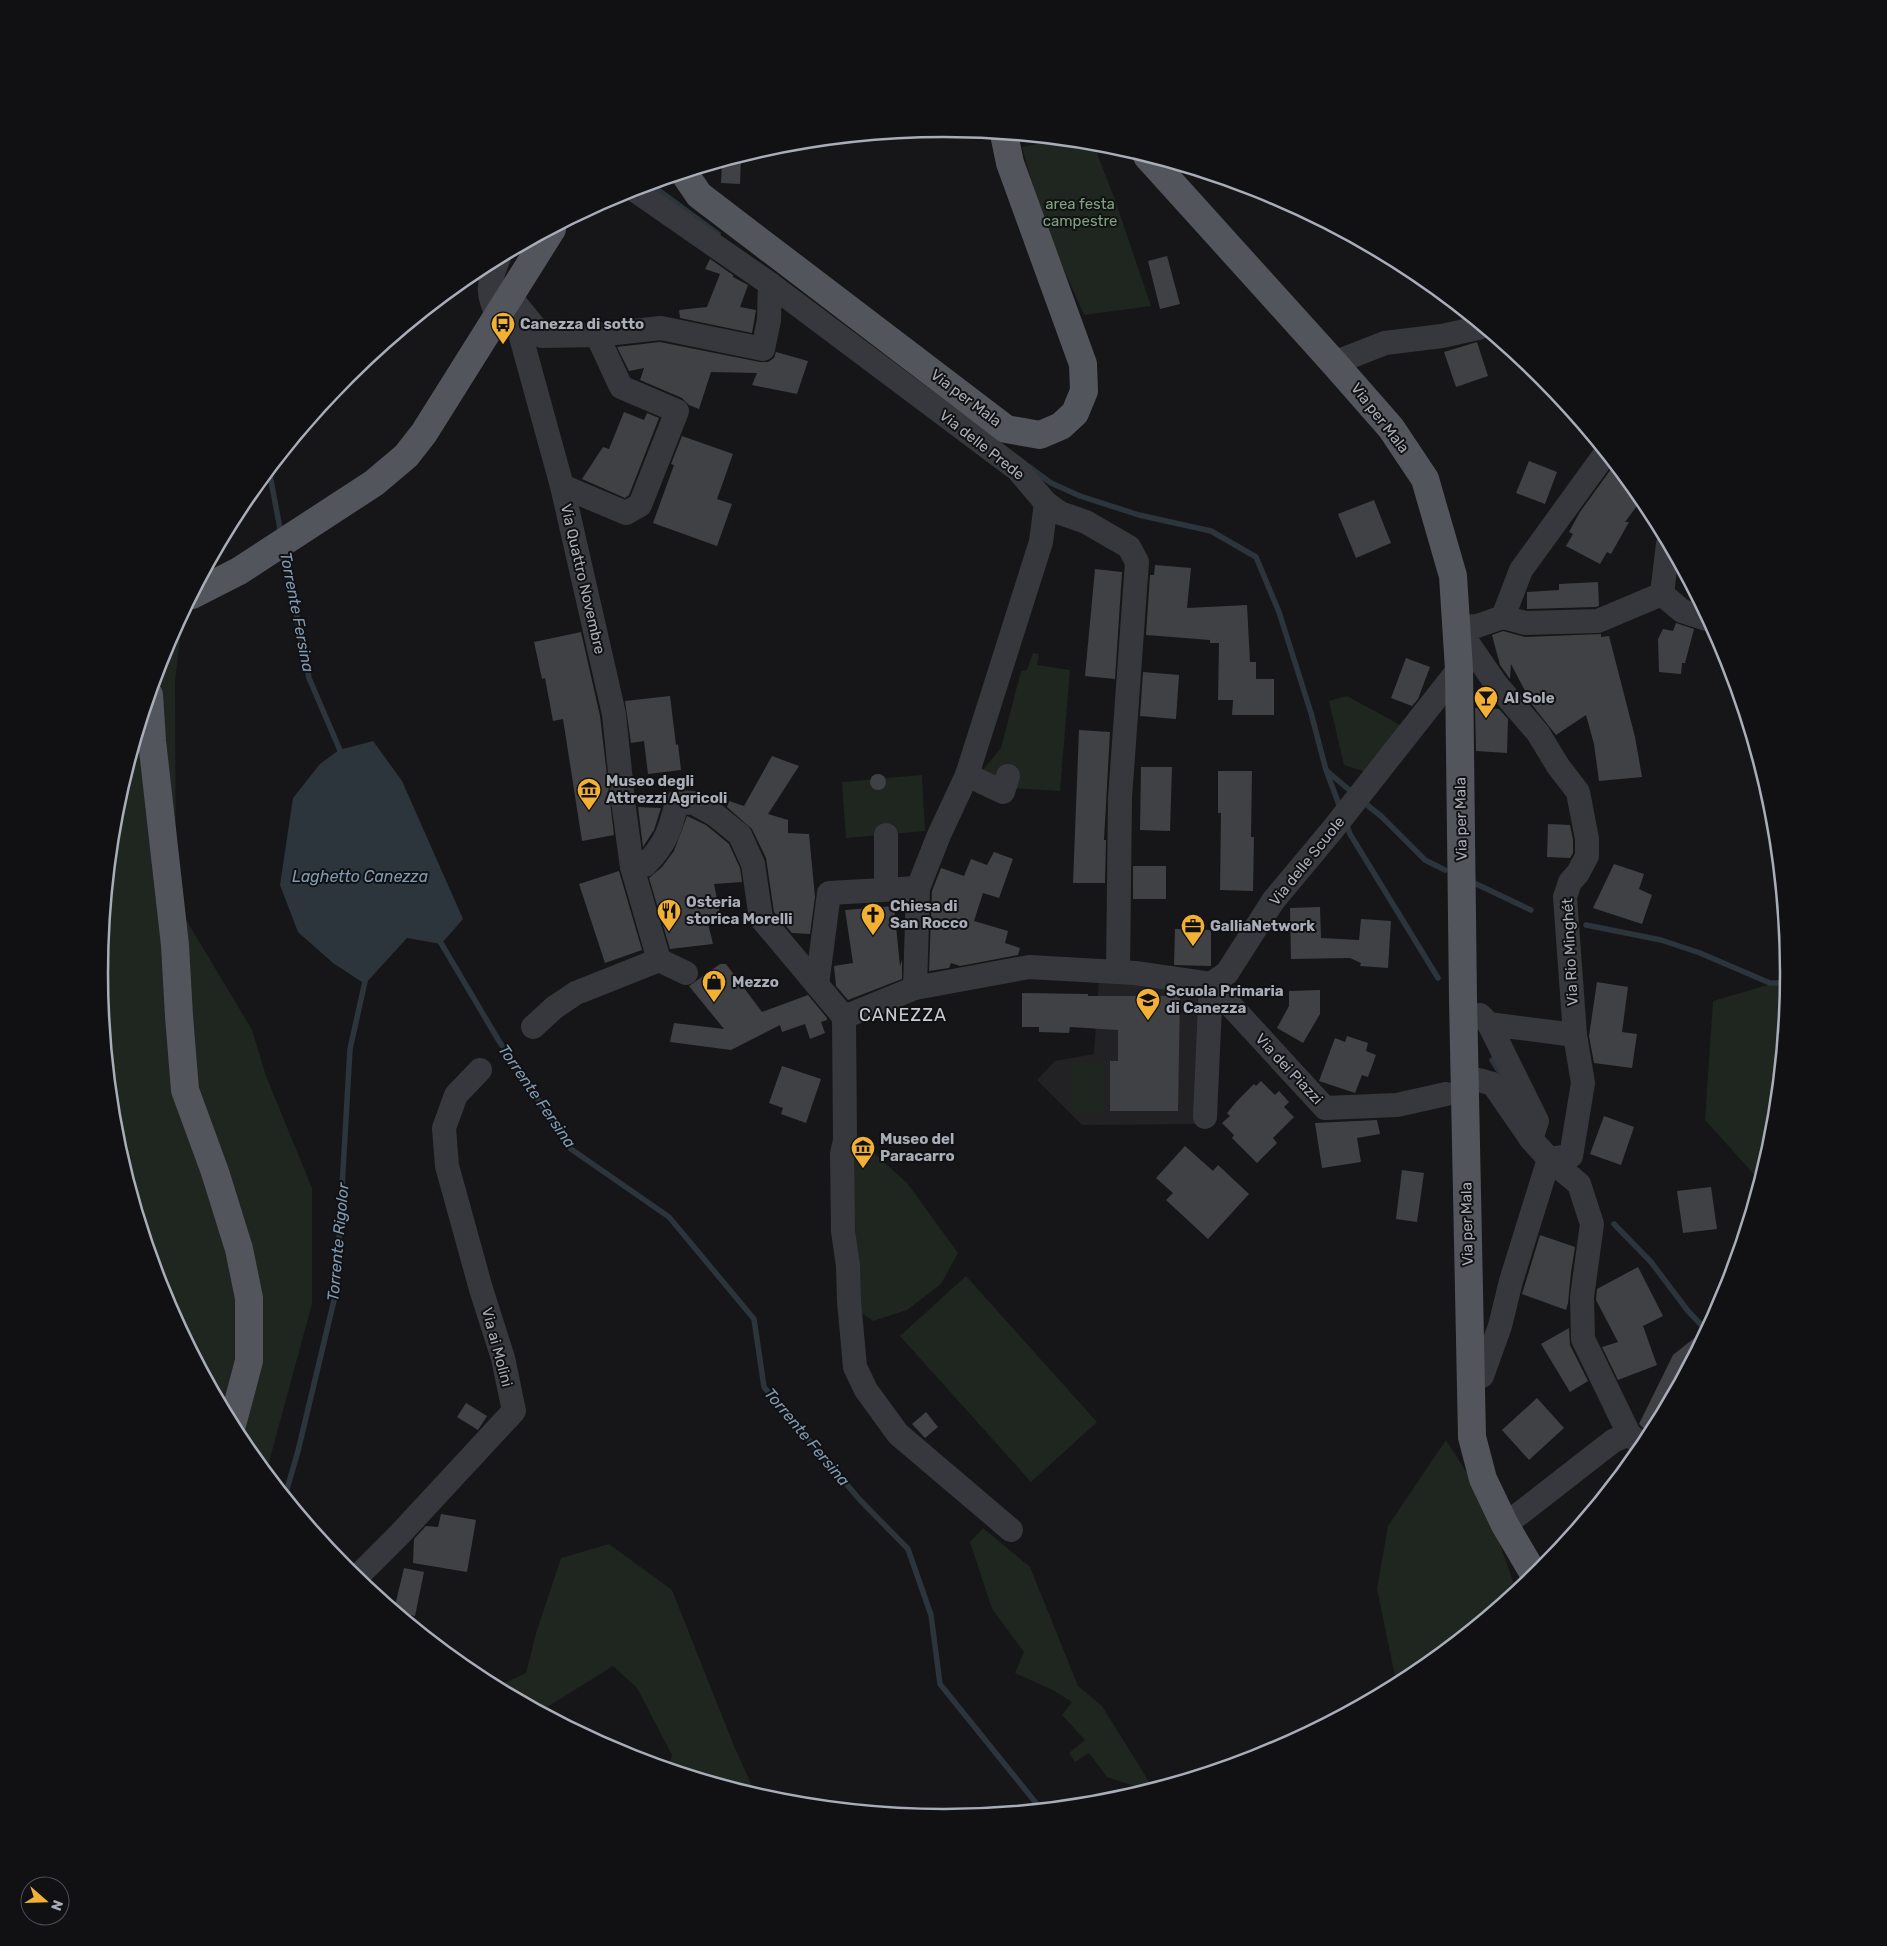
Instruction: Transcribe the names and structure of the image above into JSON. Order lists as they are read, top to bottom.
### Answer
{
  "streets": {
    "main road": ["Via per Mala"],
    "street": [
      "Via delle Prede",
      "Via Quattro Novembre",
      "Via delle Scuole",
      "Via Rio Minghét",
      "Via dei Piazzi",
      "Via ai Molini"
    ]
  },
  "crossings": [
    ["Via per Mala", "Via delle Scuole"],
    ["Via per Mala", "Via Rio Minghét"],
    ["Via delle Scuole", "Via dei Piazzi"]
  ],
  "districts": ["CANEZZA"],
  "water": ["Torrente Fersina", "Laghetto Canezza", "Torrente Rigolor"],
  "parks": ["area festa campestre"],
  "places": {
    "bus stop": ["Canezza di sotto"],
    "bar": ["Al Sole"],
    "museum": ["Museo degli Attrezzi Agricoli", "Museo del Paracarro"],
    "restaurant": ["Osteria storica Morelli"],
    "church": ["Chiesa di San Rocco"],
    "office": ["GalliaNetwork"],
    "shop": ["Mezzo"],
    "school or university": ["Scuola Primaria di Canezza"]
  },
  "north": "right"
}
